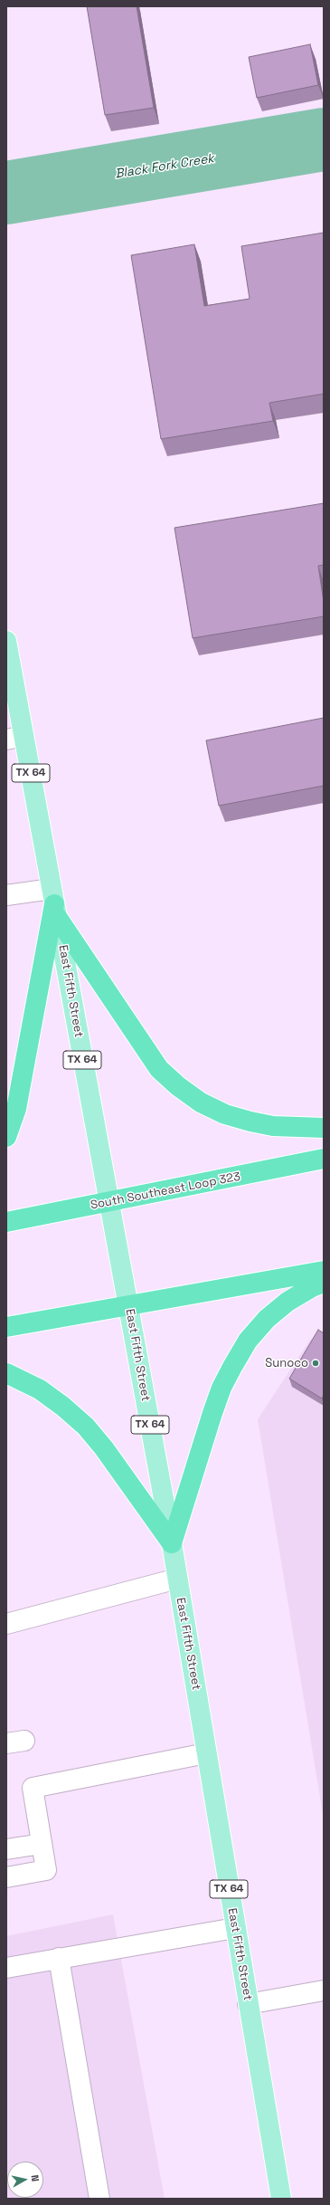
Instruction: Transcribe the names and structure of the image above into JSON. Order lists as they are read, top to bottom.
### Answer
{
  "streets": {
    "highway": ["South Southeast Loop 323"],
    "main road": ["TX 64", "East Fifth Street"]
  },
  "crossings": [
    ["East Fifth Street", "South Southeast Loop 323"]
  ],
  "water": ["Black Fork Creek"],
  "places": ["Sunoco"],
  "north": "right"
}
